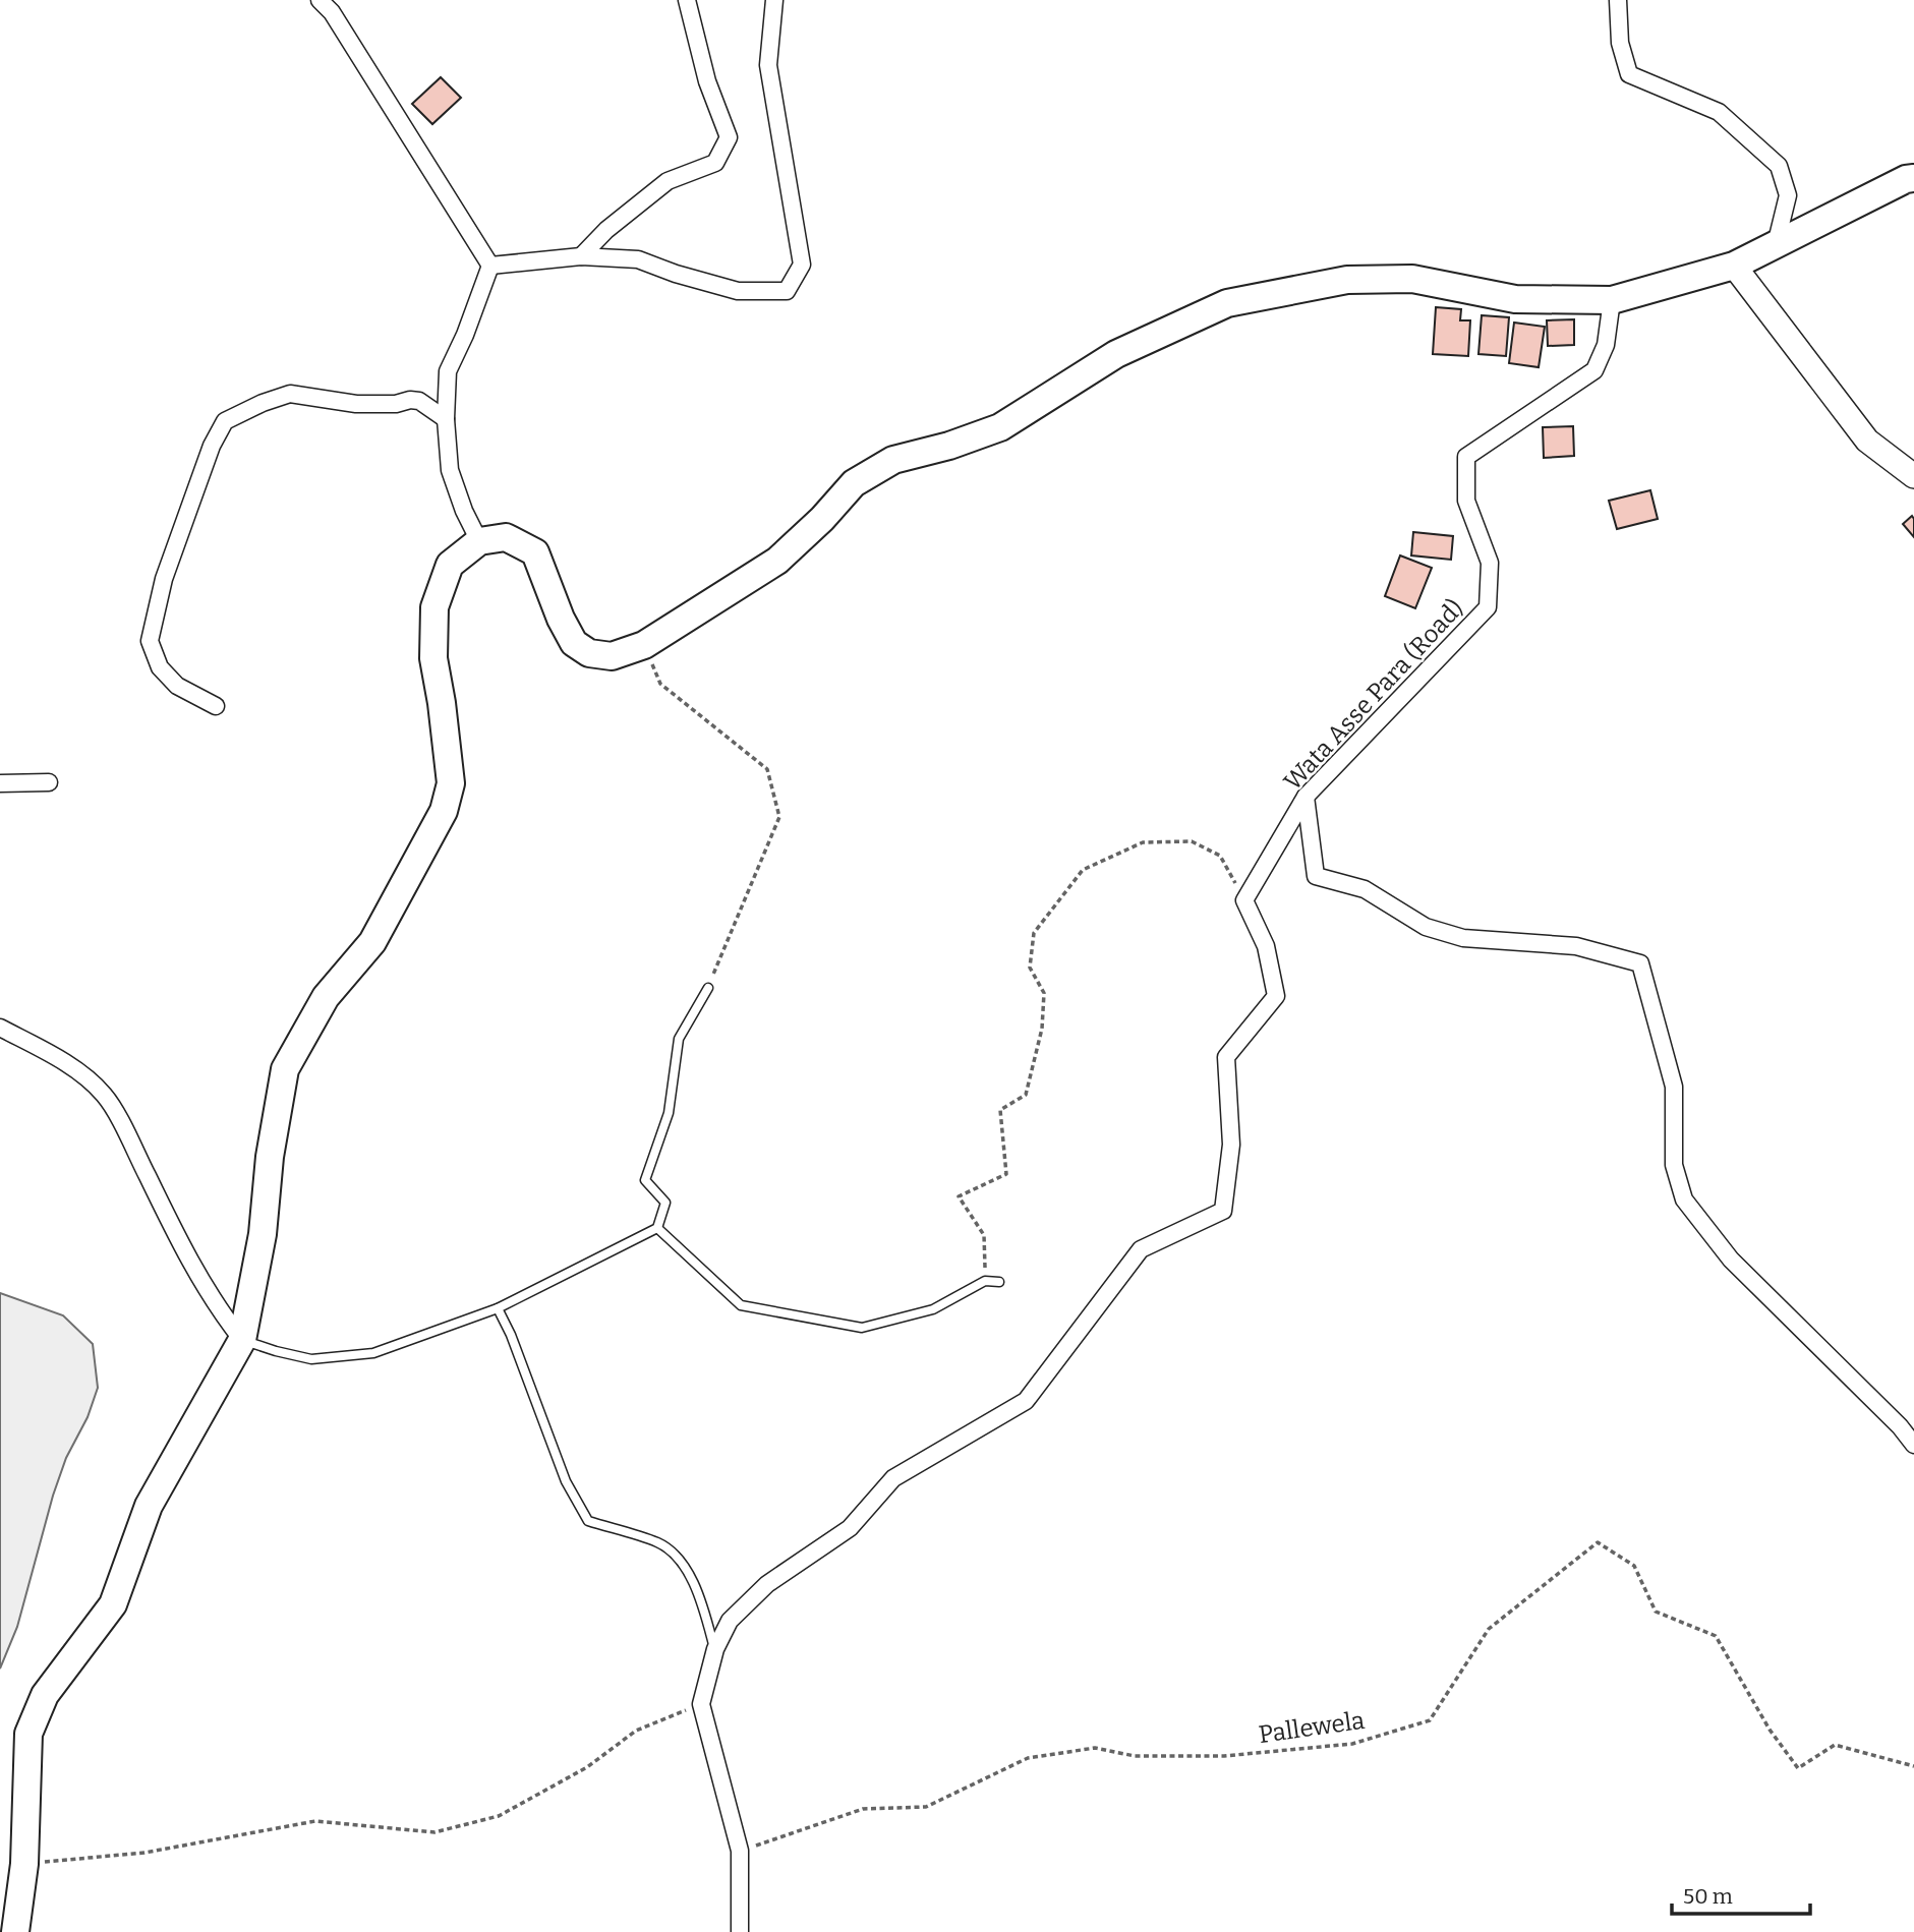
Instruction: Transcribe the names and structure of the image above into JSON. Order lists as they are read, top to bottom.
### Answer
{
  "streets": {
    "street": ["Wata Asse Para (Road)"],
    "path": ["Pallewela"]
  },
  "scale_bar": "50 m"
}
